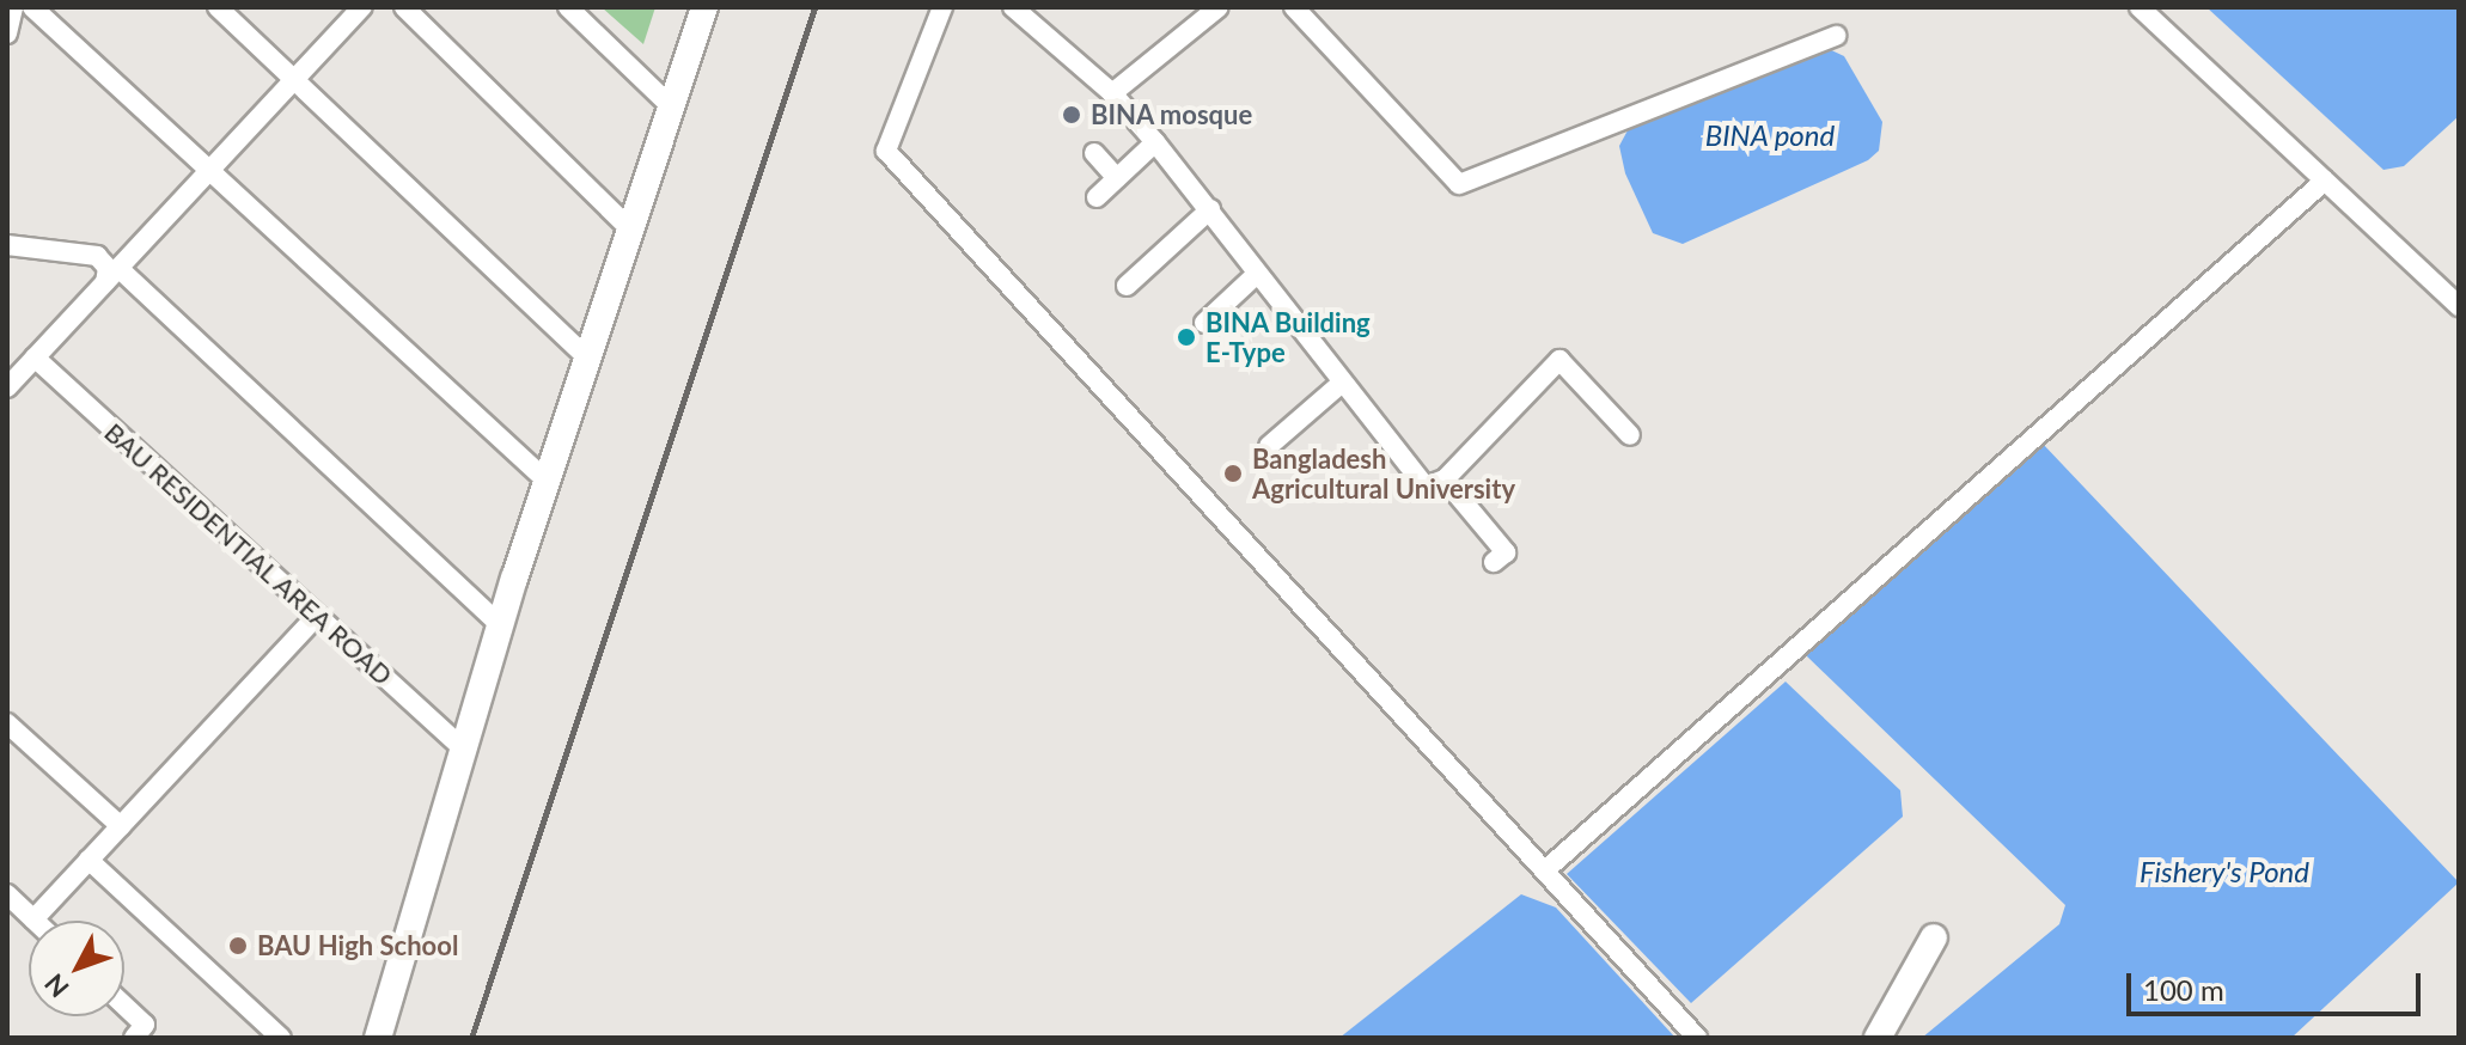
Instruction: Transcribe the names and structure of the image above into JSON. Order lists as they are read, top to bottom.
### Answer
{
  "streets": {
    "street": ["BAU RESIDENTIAL AREA ROAD"]
  },
  "water": ["BINA pond", "Fishery's Pond"],
  "places": [
    "BINA mosque",
    "BINA Building E-Type",
    "Bangladesh Agricultural University",
    "BAU High School"
  ],
  "scale_bar": "100 m",
  "north": "bottom left"
}
